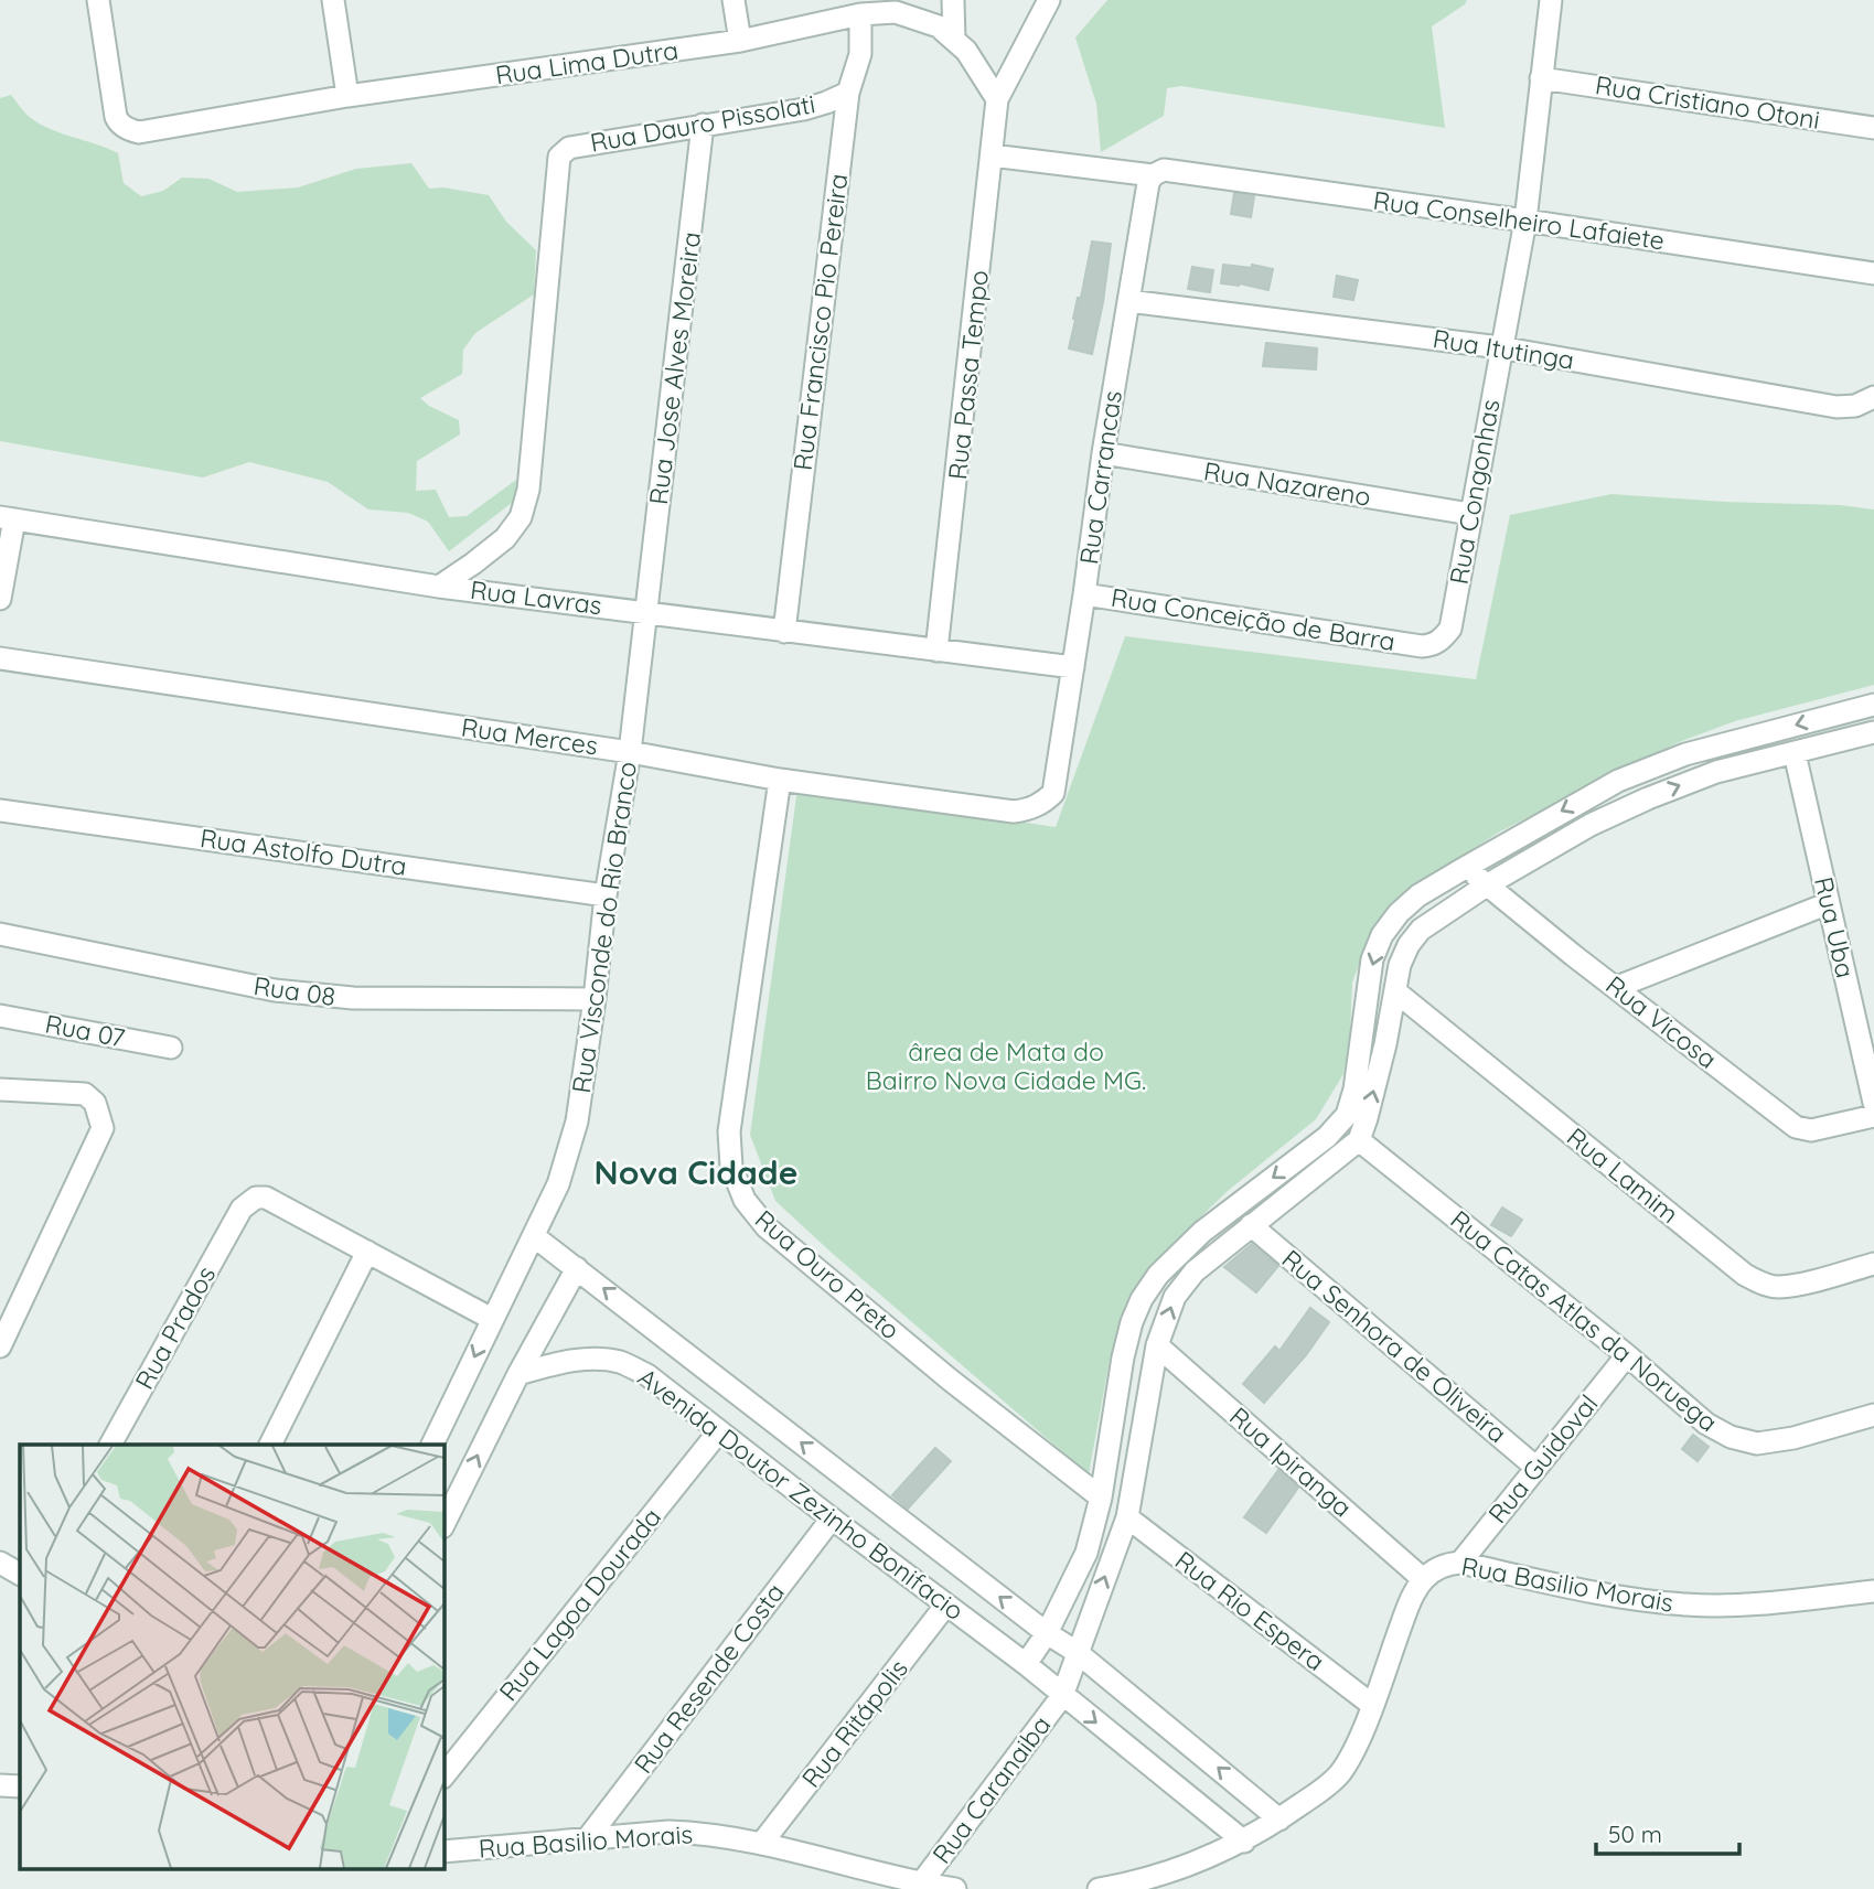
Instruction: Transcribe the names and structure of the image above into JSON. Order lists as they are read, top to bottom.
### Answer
{
  "streets": {
    "street": [
      "Rua Lima Dutra",
      "Rua Cristiano Otoni",
      "Rua Dauro Pissolati",
      "Rua Conselheiro Lafaiete",
      "Rua Francisco Pio Pereira",
      "Rua Itutinga",
      "Rua Jose Alves Moreira",
      "Rua Passa Tempo",
      "Rua Carrancas",
      "Rua Nazareno",
      "Rua Congonhas",
      "Rua Lavras",
      "Rua Conceição de Barra",
      "Rua Merces",
      "Rua Astolfo Dutra",
      "Rua Visconde do Rio Branco",
      "Rua Uba",
      "Rua 08",
      "Rua Vicosa",
      "Rua 07",
      "Rua Lamim",
      "Rua Ouro Preto",
      "Rua Catas Atlas da Noruega",
      "Rua Prados",
      "Rua Senhora de Oliveira",
      "Rua Guidoval",
      "Rua Ipiranga",
      "Avenida Doutor Zezinho Bonifacio",
      "Rua Basilio Morais",
      "Rua Lagoa Dourada",
      "Rua Rio Espera",
      "Rua Resende Costa",
      "Rua Ritápolis",
      "Rua Caranaiba"
    ]
  },
  "crossings": [
    ["Rua Lima Dutra", "Rua Francisco Pio Pereira"],
    ["Rua Lima Dutra", "Rua Passa Tempo"],
    ["Rua Cristiano Otoni", "Rua Congonhas"],
    ["Rua Dauro Pissolati", "Rua Francisco Pio Pereira"],
    ["Rua Dauro Pissolati", "Rua Jose Alves Moreira"],
    ["Rua Dauro Pissolati", "Rua Lavras"],
    ["Rua Conselheiro Lafaiete", "Rua Passa Tempo"],
    ["Rua Conselheiro Lafaiete", "Rua Carrancas"],
    ["Rua Conselheiro Lafaiete", "Rua Congonhas"],
    ["Rua Francisco Pio Pereira", "Rua Lavras"],
    ["Rua Itutinga", "Rua Carrancas"],
    ["Rua Itutinga", "Rua Congonhas"],
    ["Rua Jose Alves Moreira", "Rua Lavras"],
    ["Rua Jose Alves Moreira", "Rua Visconde do Rio Branco"],
    ["Rua Passa Tempo", "Rua Lavras"],
    ["Rua Carrancas", "Rua Nazareno"],
    ["Rua Carrancas", "Rua Lavras"],
    ["Rua Carrancas", "Rua Conceição de Barra"],
    ["Rua Carrancas", "Rua Merces"],
    ["Rua Nazareno", "Rua Congonhas"],
    ["Rua Congonhas", "Rua Conceição de Barra"],
    ["Rua Lavras", "Rua Visconde do Rio Branco"],
    ["Rua Merces", "Rua Visconde do Rio Branco"],
    ["Rua Merces", "Rua Ouro Preto"],
    ["Rua Astolfo Dutra", "Rua Visconde do Rio Branco"],
    ["Rua Visconde do Rio Branco", "Rua 08"],
    ["Rua Visconde do Rio Branco", "Avenida Doutor Zezinho Bonifacio"],
    ["Rua Catas Atlas da Noruega", "Rua Guidoval"],
    ["Rua Senhora de Oliveira", "Rua Guidoval"],
    ["Rua Guidoval", "Rua Basilio Morais"],
    ["Rua Ipiranga", "Rua Basilio Morais"],
    ["Avenida Doutor Zezinho Bonifacio", "Rua Basilio Morais"],
    ["Avenida Doutor Zezinho Bonifacio", "Rua Lagoa Dourada"],
    ["Avenida Doutor Zezinho Bonifacio", "Rua Resende Costa"],
    ["Avenida Doutor Zezinho Bonifacio", "Rua Ritápolis"],
    ["Avenida Doutor Zezinho Bonifacio", "Rua Caranaiba"],
    ["Rua Basilio Morais", "Rua Rio Espera"],
    ["Rua Basilio Morais", "Rua Resende Costa"],
    ["Rua Basilio Morais", "Rua Ritápolis"],
    ["Rua Basilio Morais", "Rua Caranaiba"]
  ],
  "districts": ["Nova Cidade"],
  "parks": ["ârea de Mata do Bairro Nova Cidade MG."],
  "scale_bar": "50 m"
}
